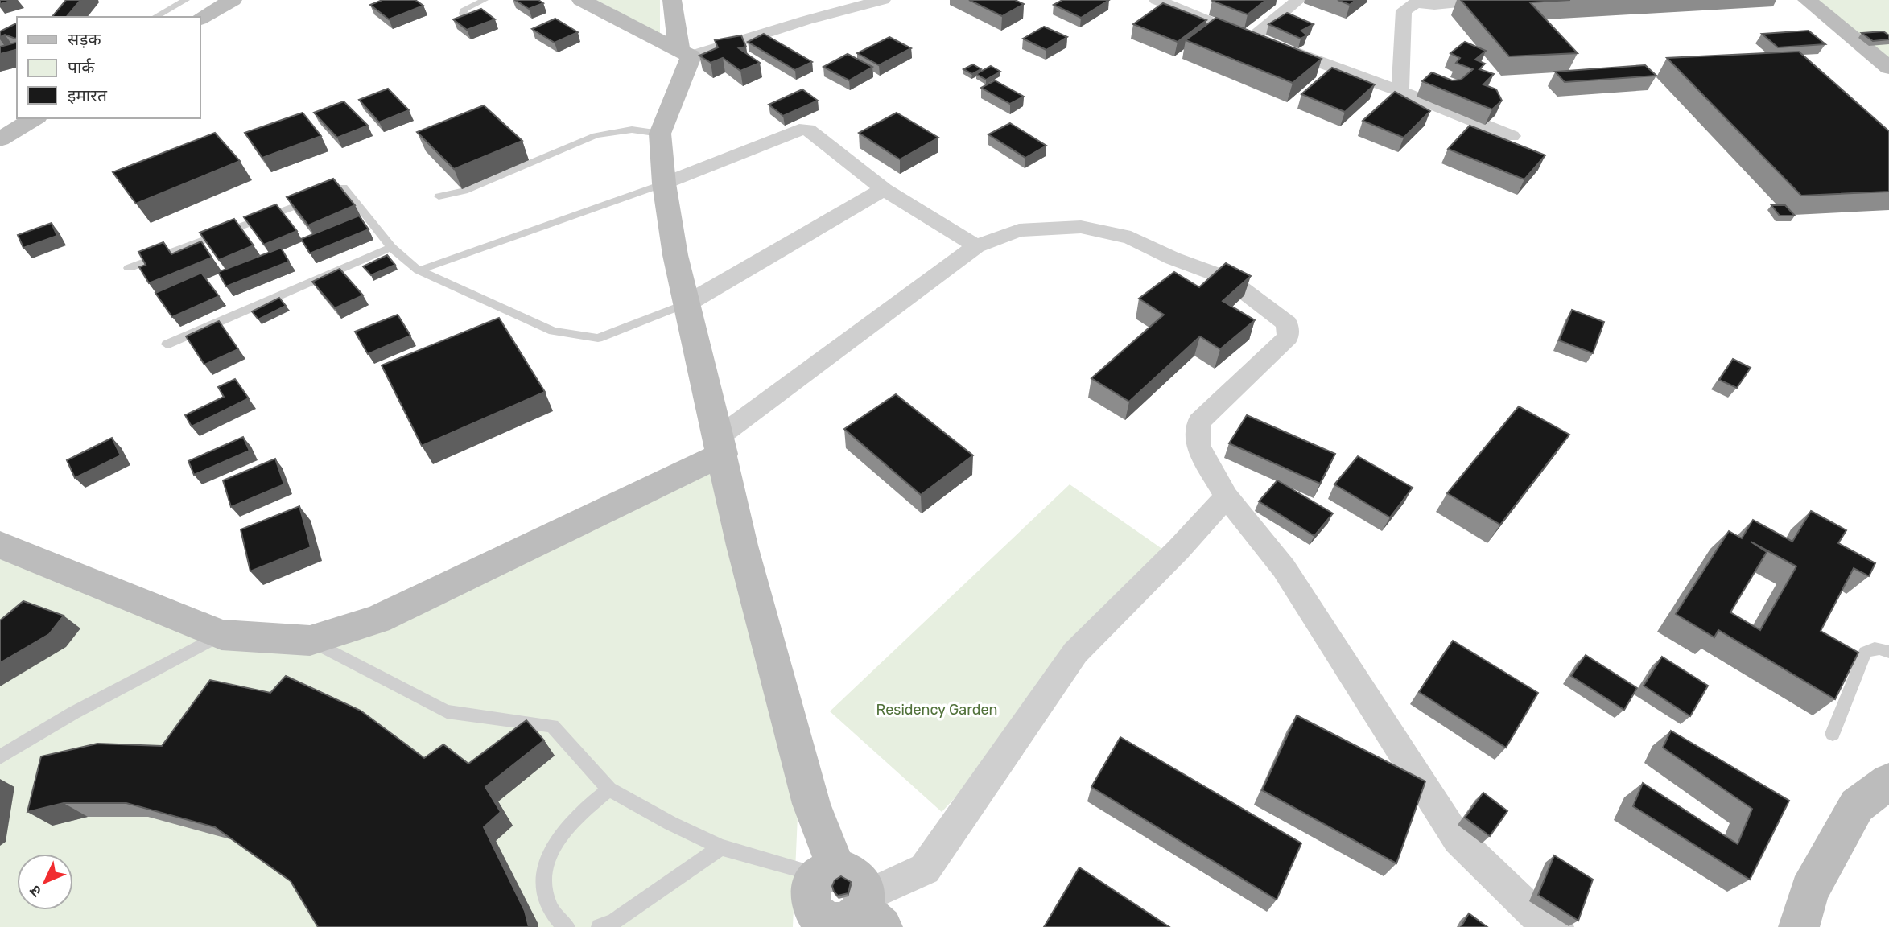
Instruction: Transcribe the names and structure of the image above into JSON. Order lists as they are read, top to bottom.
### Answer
{
  "parks": ["Residency Garden"],
  "legend": ["सड़क", "पार्क", "इमारत"],
  "north": "bottom left"
}
